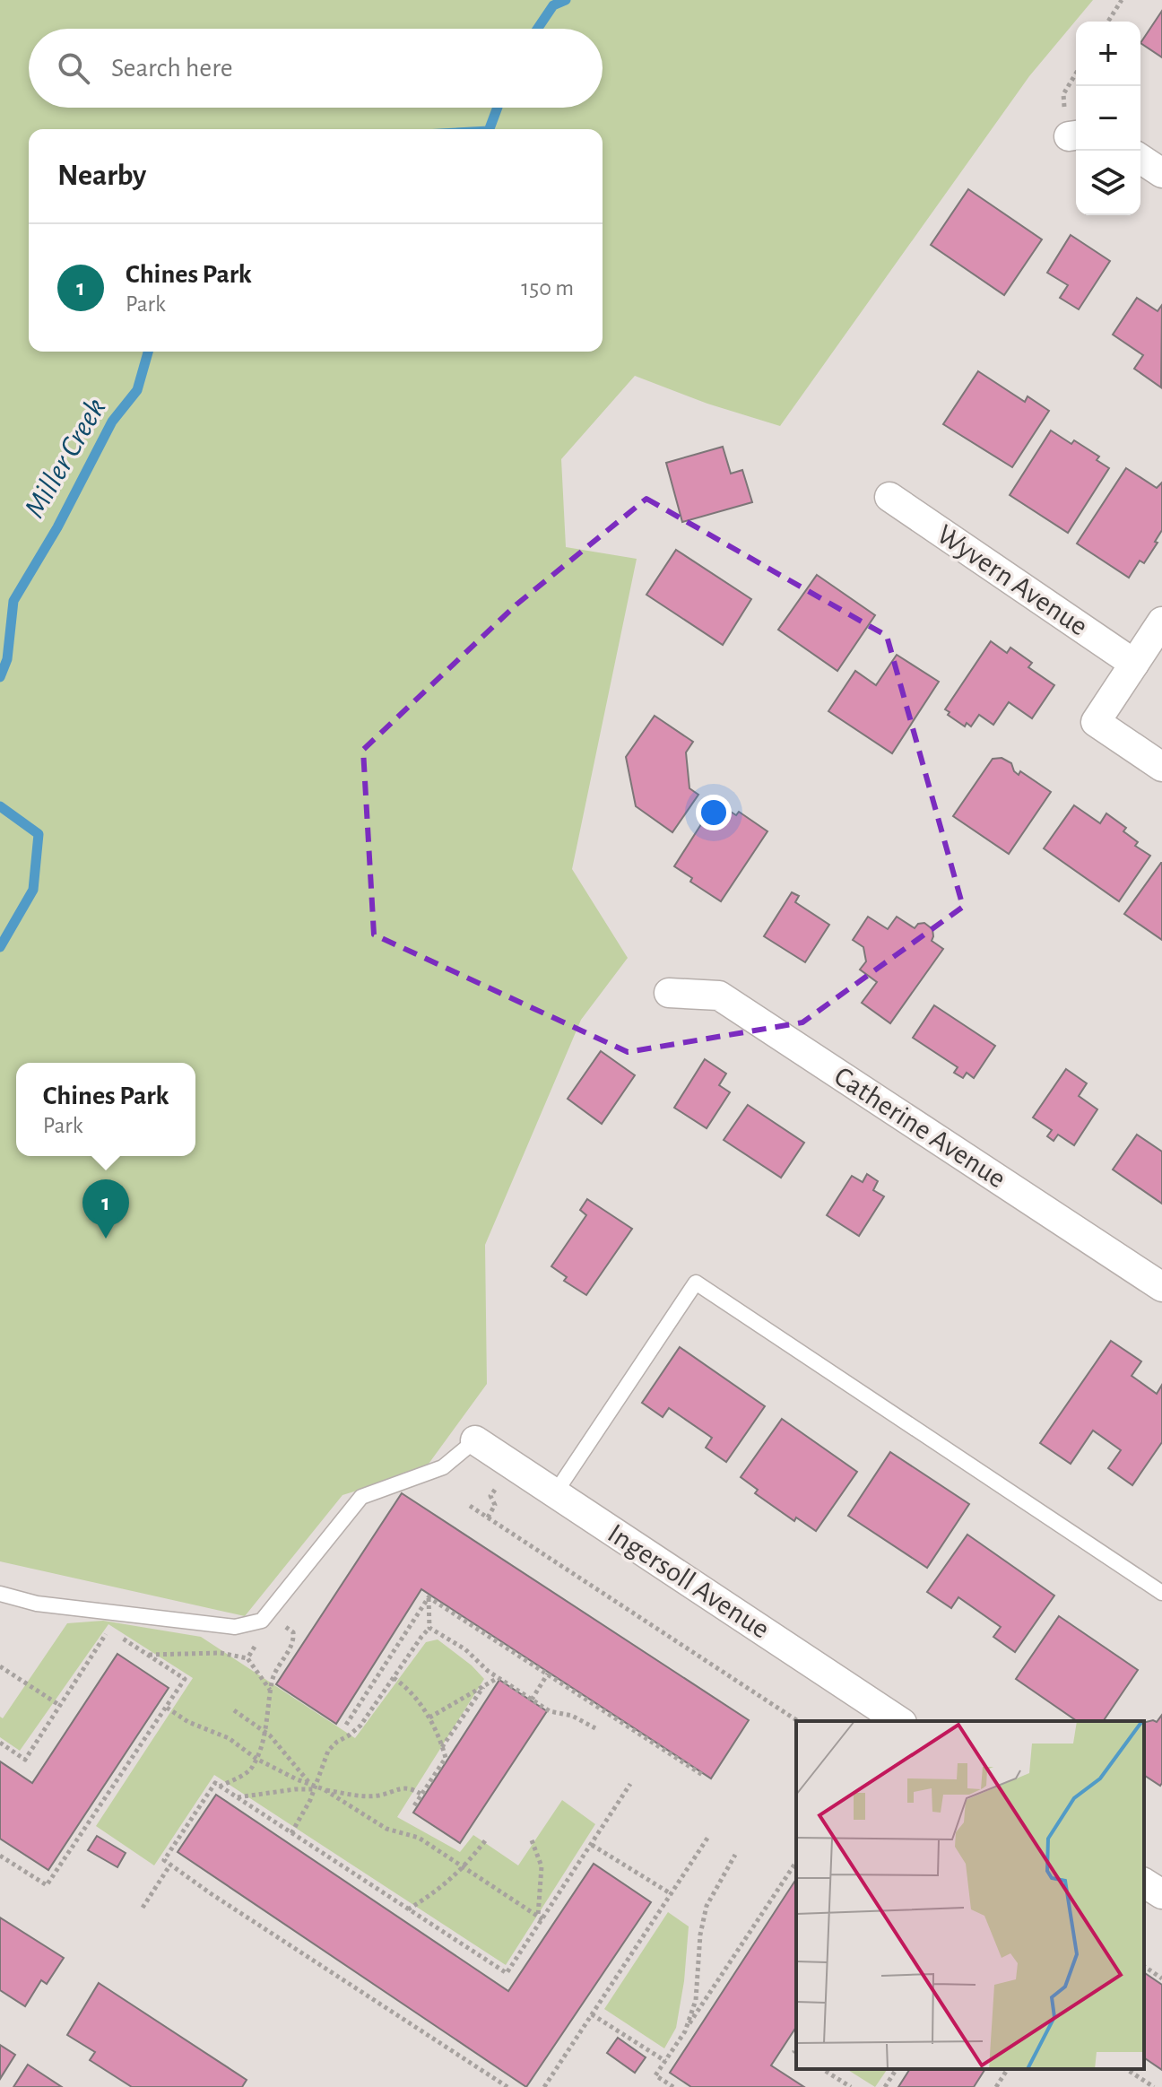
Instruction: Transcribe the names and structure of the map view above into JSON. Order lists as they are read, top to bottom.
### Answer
{
  "streets": {
    "street": ["Wyvern Avenue", "Catherine Avenue", "Ingersoll Avenue"]
  },
  "water": ["Miller Creek"],
  "page": {
    "map_buttons": ["+", "−"],
    "search": "Search here",
    "heading": "Nearby",
    "list": [
      {
        "mark": "1",
        "name": "Chines Park",
        "note": "Park",
        "value": "150 m"
      }
    ],
    "popup": ["Chines Park", "Park"],
    "pins": "1"
  }
}
